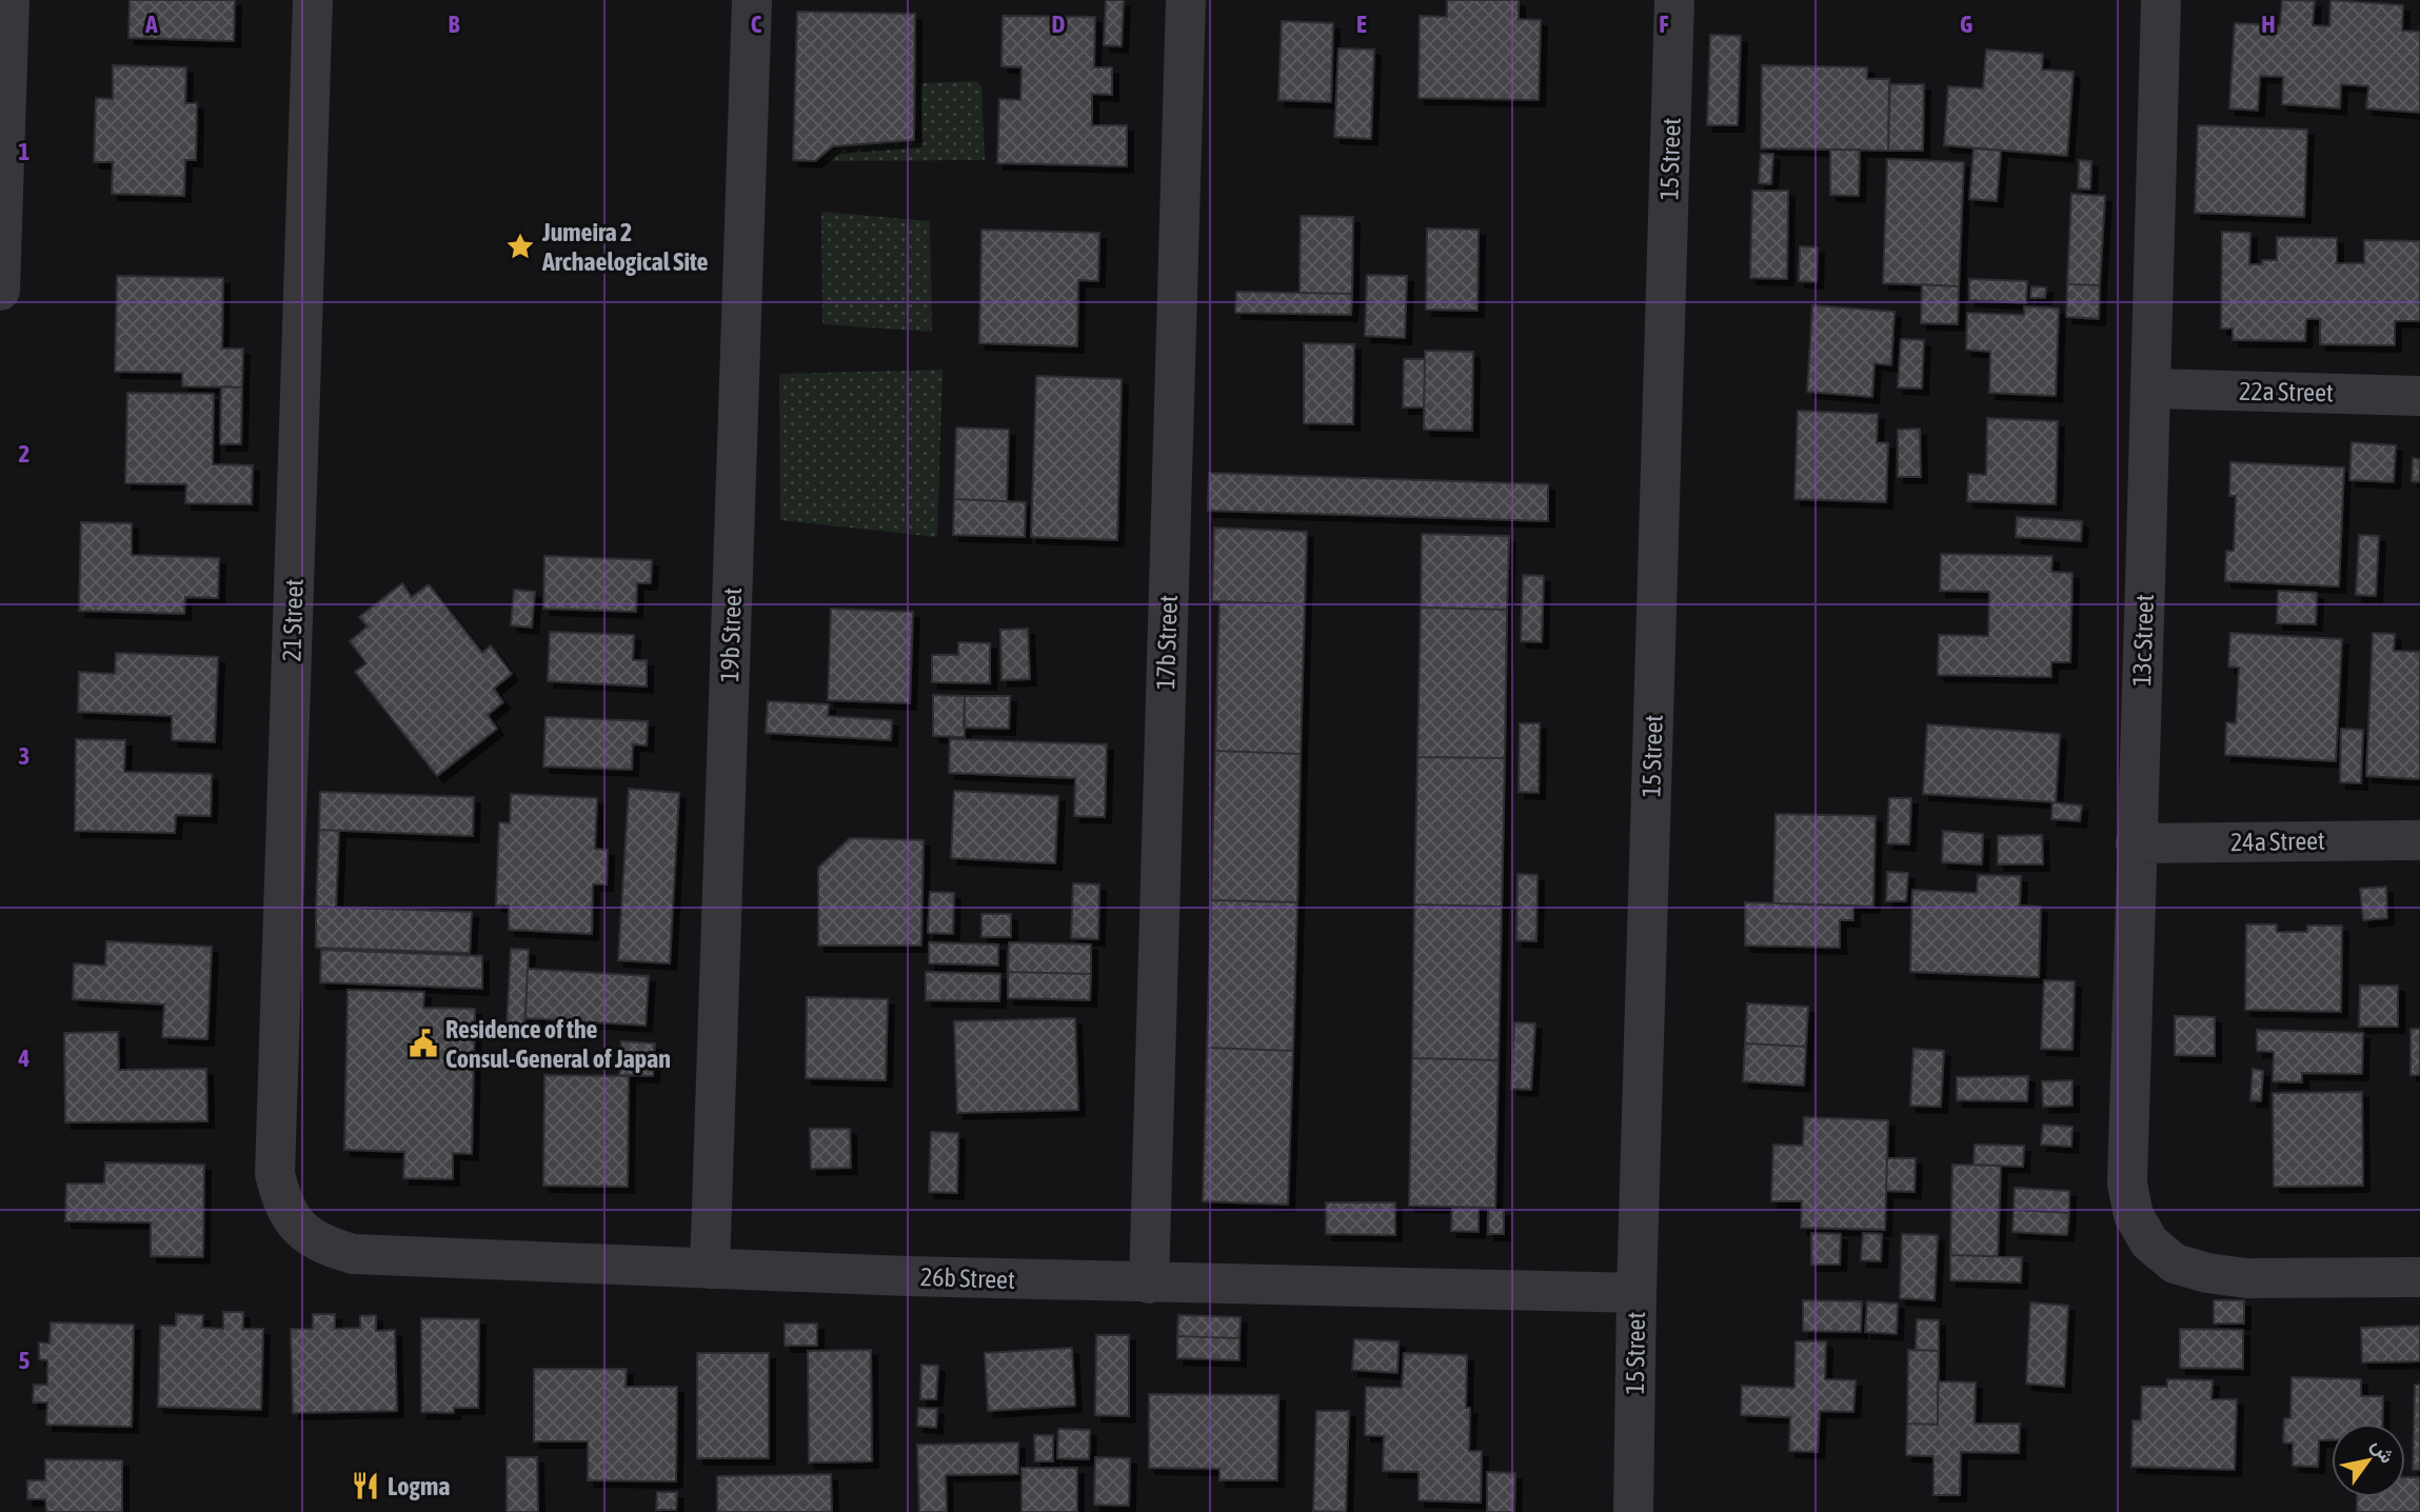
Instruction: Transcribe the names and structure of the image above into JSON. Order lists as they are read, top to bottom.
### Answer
{
  "streets": {
    "street": [
      "15 Street",
      "22a Street",
      "21 Street",
      "19b Street",
      "13c Street",
      "17b Street",
      "24a Street",
      "26b Street"
    ]
  },
  "crossings": [
    ["15 Street", "26b Street"],
    ["22a Street", "13c Street"],
    ["21 Street", "26b Street"],
    ["19b Street", "26b Street"],
    ["13c Street", "24a Street"],
    ["17b Street", "26b Street"]
  ],
  "places": {
    "place": ["Jumeira 2 Archaelogical Site"],
    "public building": ["Residence of the Consul-General of Japan"],
    "restaurant": ["Logma"]
  },
  "north": "top right",
  "grid": {
    "columns": [
      "A",
      "B",
      "C",
      "D",
      "E",
      "F",
      "G",
      "H"
    ],
    "rows": [
      "1",
      "2",
      "3",
      "4",
      "5"
    ]
  }
}
